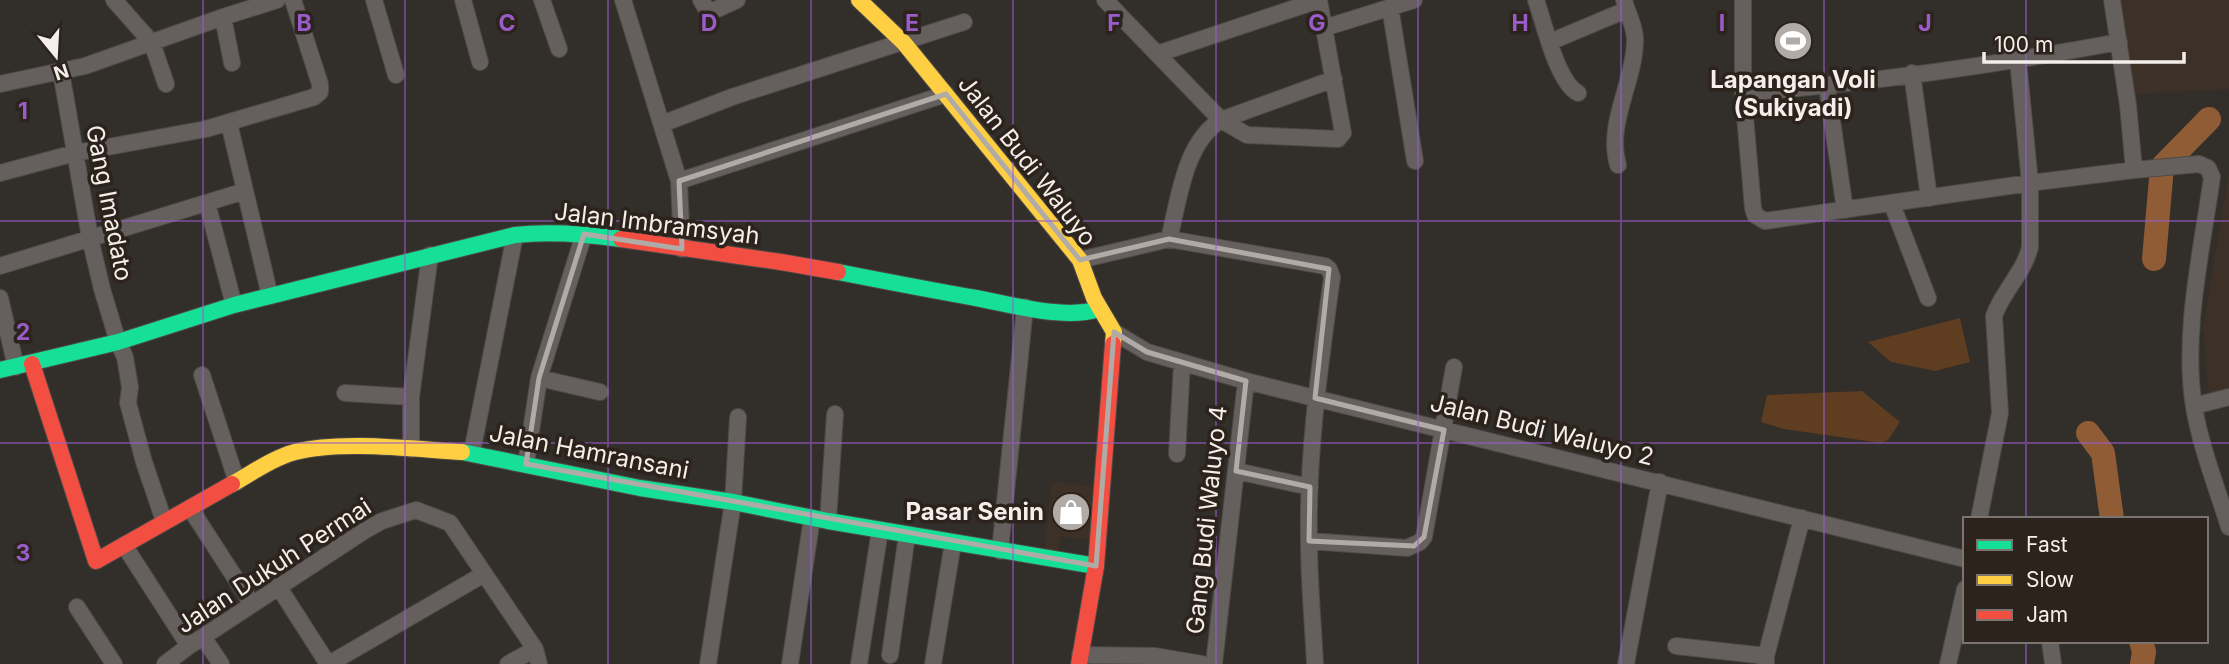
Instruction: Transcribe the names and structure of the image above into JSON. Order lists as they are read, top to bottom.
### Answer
{
  "streets": {
    "street": [
      "Jalan Budi Waluyo",
      "Gang Imadato",
      "Jalan Imbramsyah",
      "Jalan Budi Waluyo 2",
      "Jalan Hamransani",
      "Gang Budi Waluyo 4",
      "Jalan Dukuh Permai"
    ]
  },
  "crossings": [
    ["Jalan Budi Waluyo", "Jalan Imbramsyah"],
    ["Jalan Budi Waluyo", "Jalan Budi Waluyo 2"],
    ["Gang Imadato", "Jalan Imbramsyah"],
    ["Gang Imadato", "Jalan Hamransani"],
    ["Jalan Imbramsyah", "Jalan Hamransani"],
    ["Jalan Budi Waluyo 2", "Gang Budi Waluyo 4"]
  ],
  "places": {
    "sports": ["Lapangan Voli (Sukiyadi)"],
    "shop": ["Pasar Senin"]
  },
  "legend": ["Fast", "Slow", "Jam"],
  "scale_bar": "100 m",
  "north": "bottom",
  "grid": {
    "columns": [
      "B",
      "C",
      "D",
      "E",
      "F",
      "G",
      "H",
      "I",
      "J"
    ],
    "rows": ["1", "2", "3"]
  }
}
